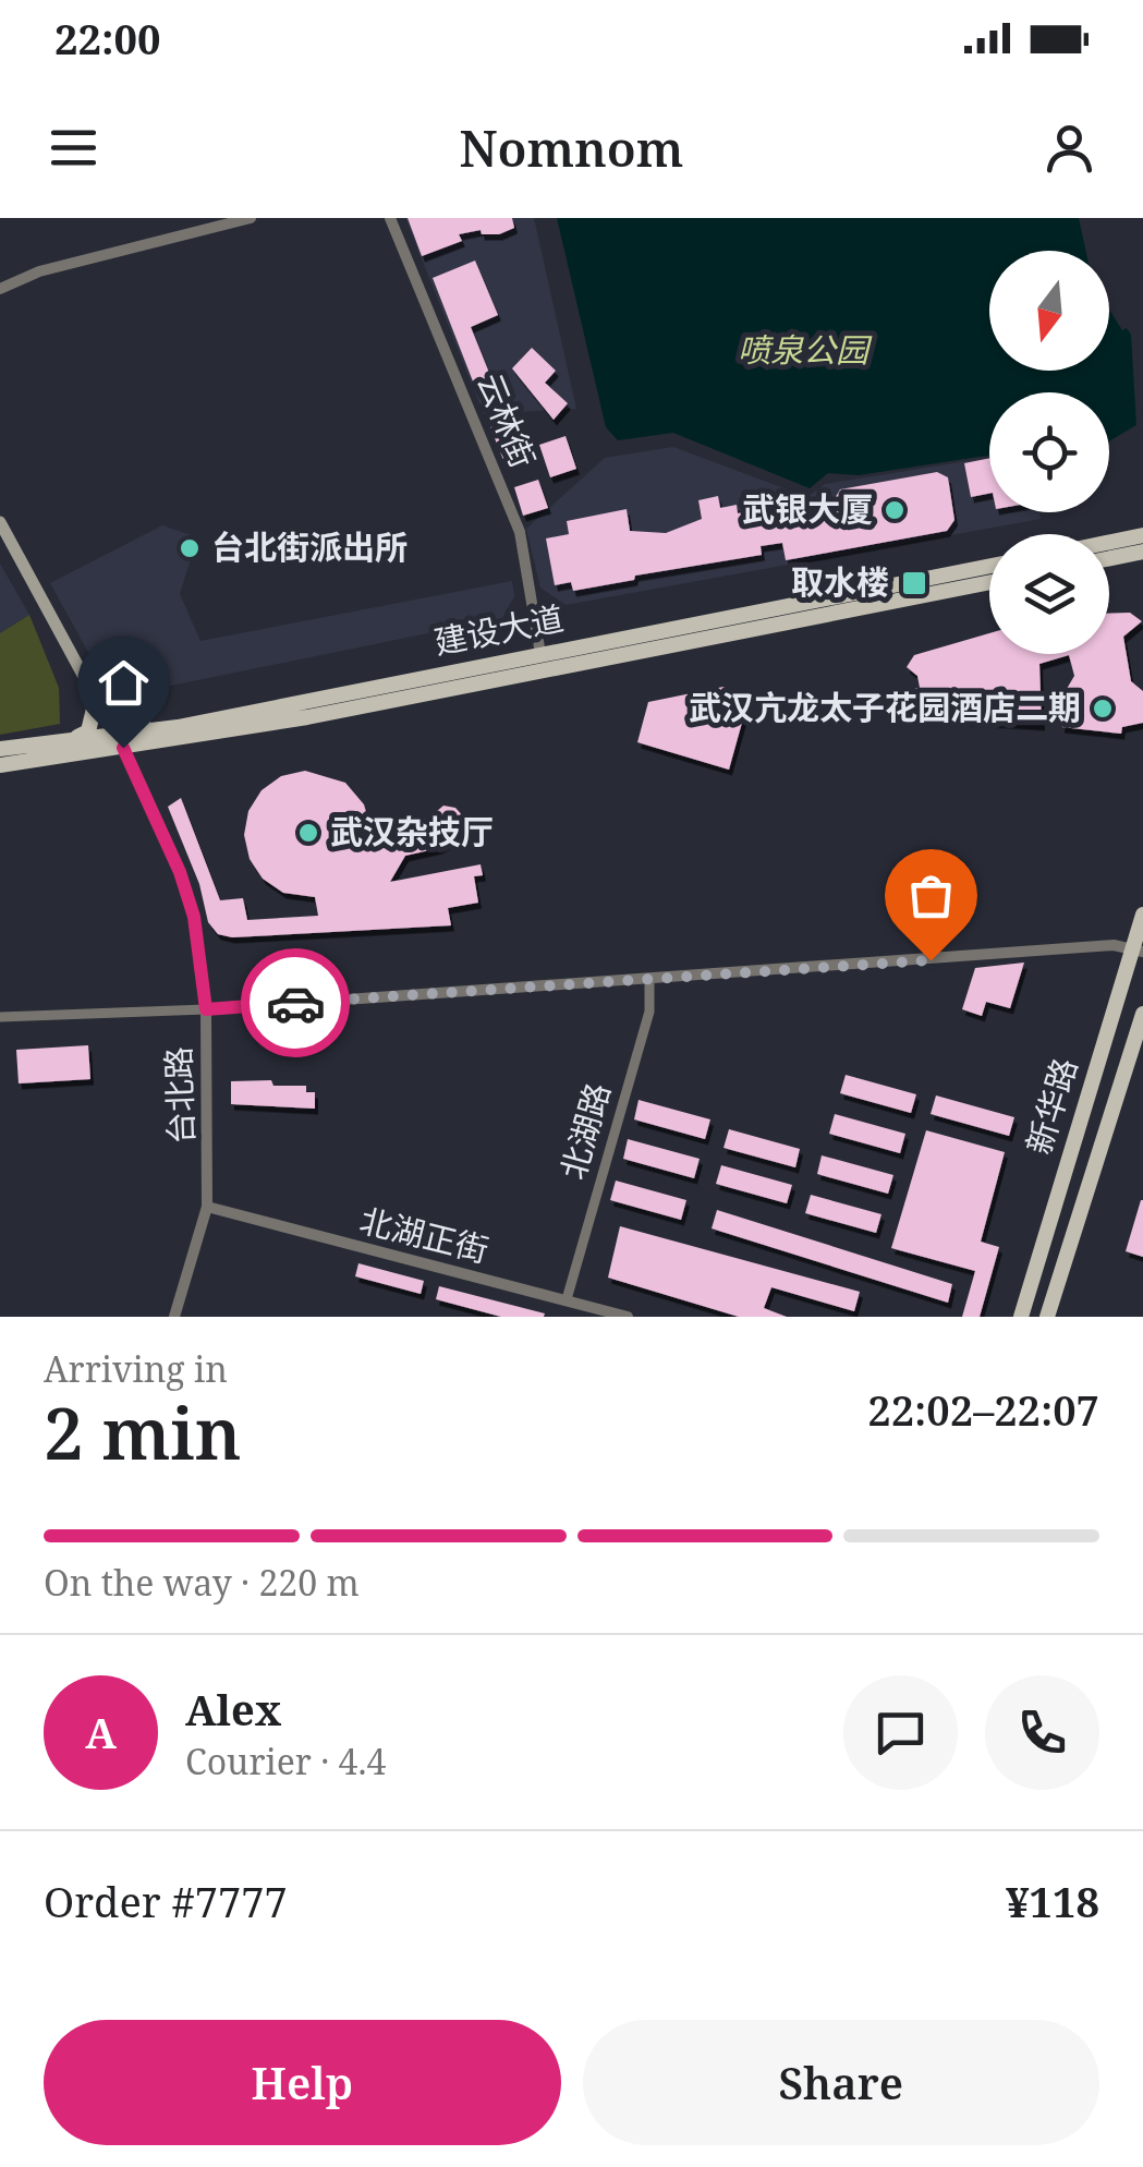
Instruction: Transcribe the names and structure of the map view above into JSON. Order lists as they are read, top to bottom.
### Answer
{
  "streets": {
    "main road": ["建设大道", "台北路", "新华路"],
    "street": ["云林街", "北湖路", "北湖正街"]
  },
  "crossings": [
    ["云林街", "建设大道"],
    ["建设大道", "台北路"],
    ["台北路", "北湖正街"],
    ["北湖路", "北湖正街"]
  ],
  "parks": ["喷泉公园"],
  "places": {
    "other": [
      "武银大厦",
      "台北街派出所",
      "武汉亢龙太子花园酒店二期",
      "武汉杂技厅"
    ],
    "transit": ["取水楼"]
  },
  "north": "bottom",
  "page": {
    "status": "22:00",
    "header": "Nomnom",
    "heading": ["2 min", "Arriving in", "22:02–22:07"],
    "panel": [
      "Alex",
      "Courier · 4.4",
      "Order #7777",
      "¥118"
    ],
    "bar": "On the way · 220 m",
    "round": "A",
    "buttons": ["Help", "Share"]
  }
}
